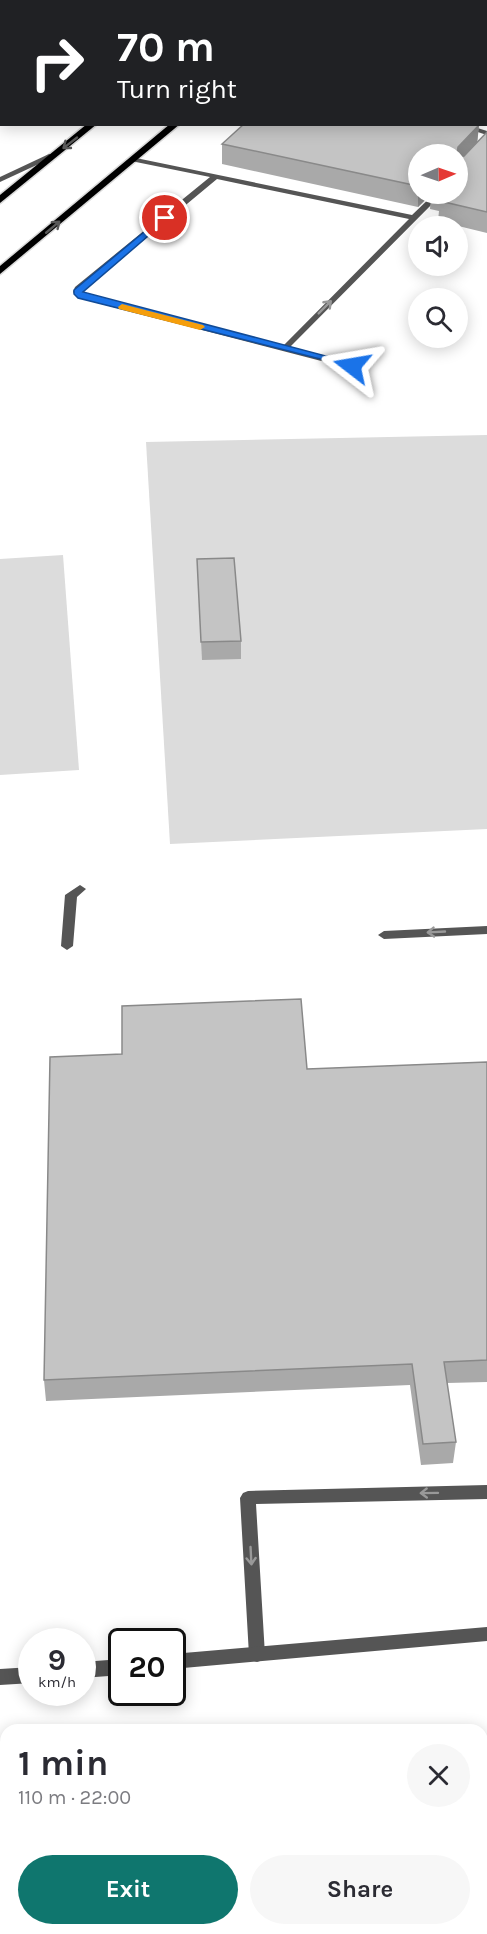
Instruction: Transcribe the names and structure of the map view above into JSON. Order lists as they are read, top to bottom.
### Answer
{
  "north": "right",
  "page": {
    "turn": ["70 m", "Turn right"],
    "speed": "9 km/h",
    "limit": "20",
    "heading": ["1 min", "110 m · 22:00"],
    "buttons": ["Exit", "Share"]
  }
}
